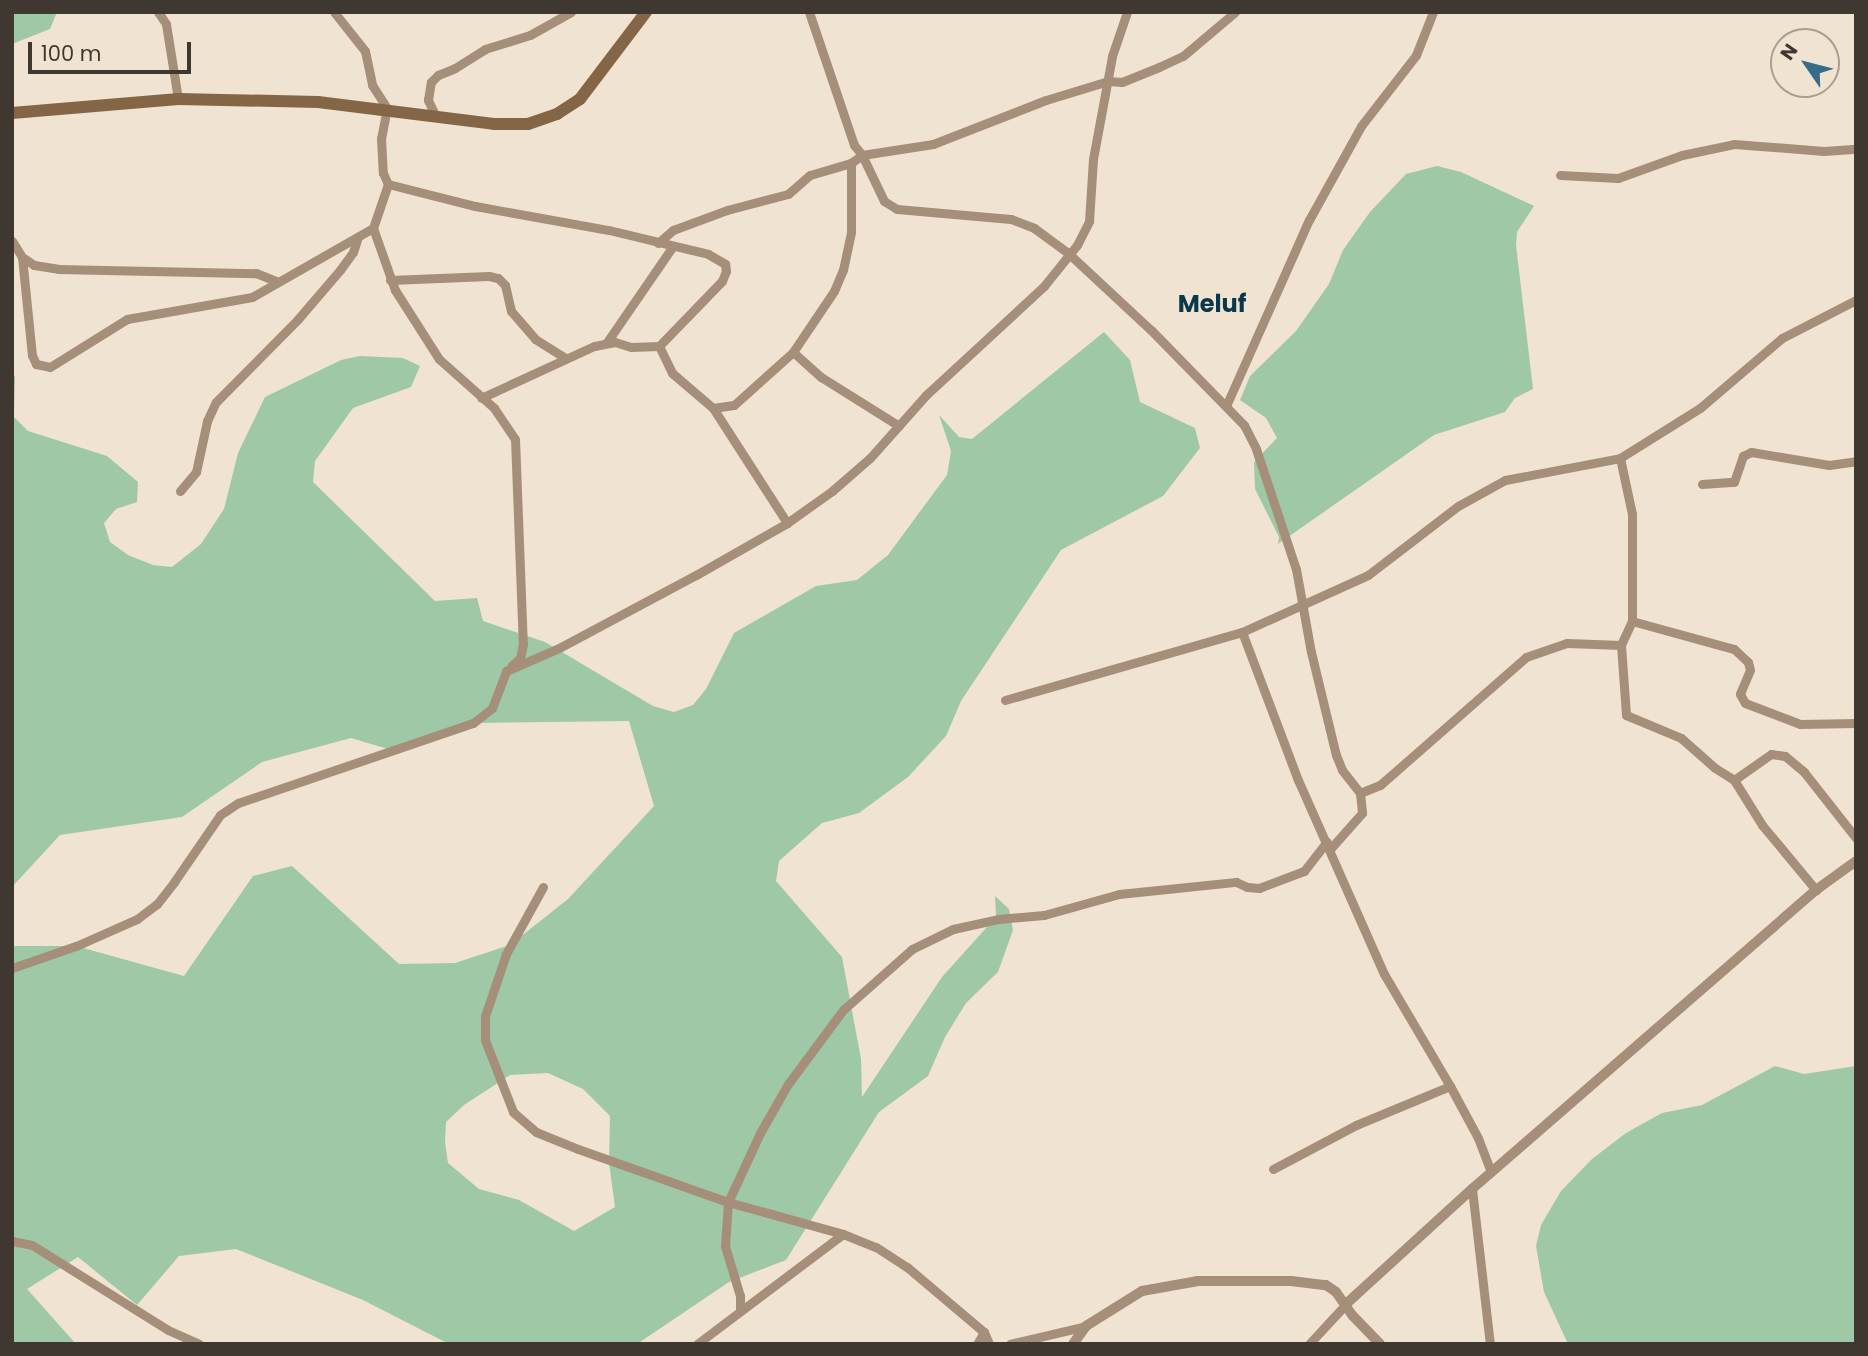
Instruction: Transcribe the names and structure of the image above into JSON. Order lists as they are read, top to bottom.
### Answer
{
  "districts": ["Meluf"],
  "scale_bar": "100 m",
  "north": "top left"
}
